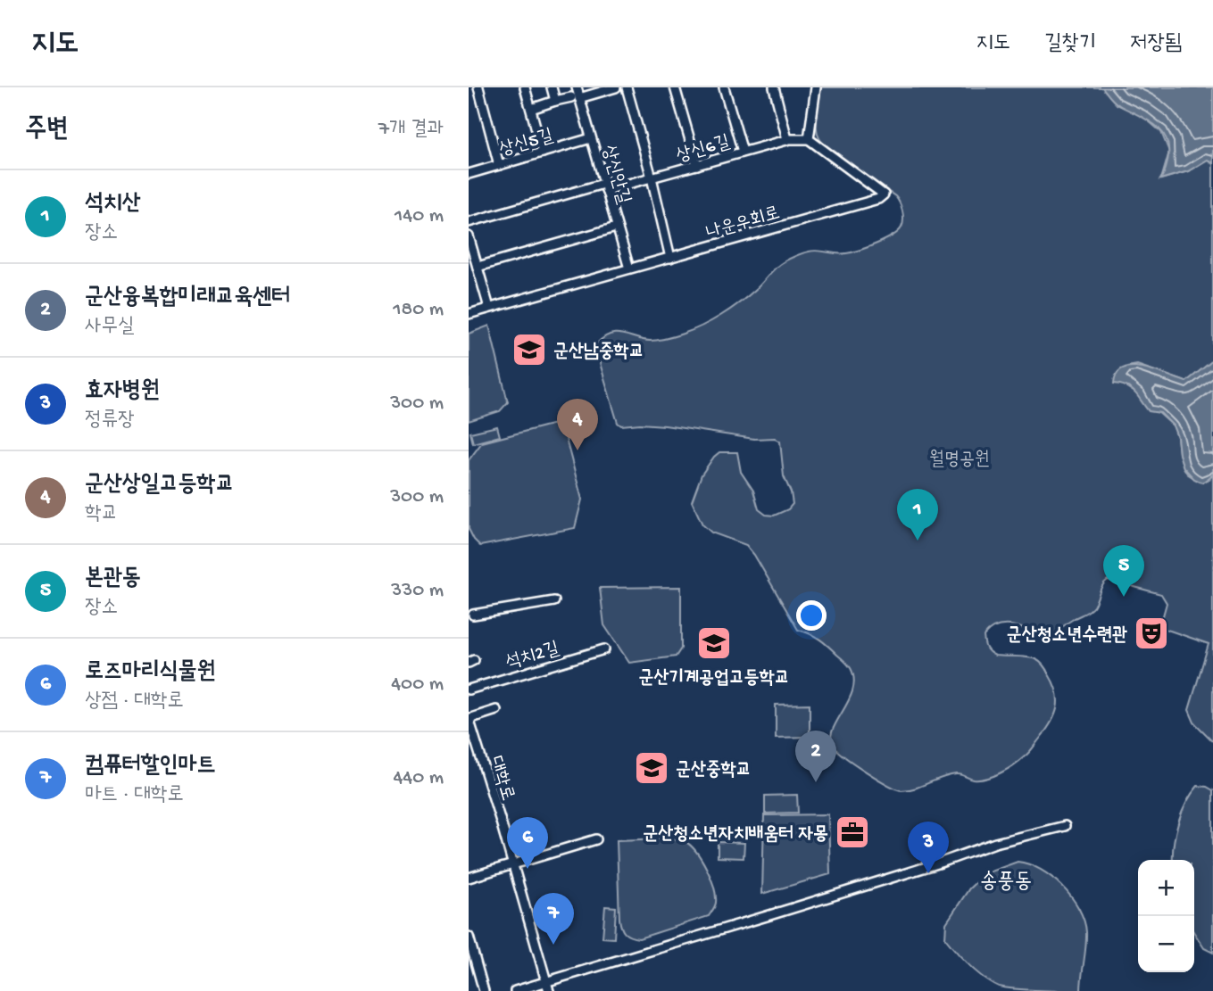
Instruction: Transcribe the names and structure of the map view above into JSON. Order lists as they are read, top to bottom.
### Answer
{
  "streets": {
    "street": [
      "상신5길",
      "상신6길",
      "상신안길",
      "나운우회로",
      "석치2길",
      "대학로"
    ]
  },
  "crossings": [
    ["상신5길", "상신안길"],
    ["상신6길", "상신안길"],
    ["상신6길", "나운우회로"],
    ["상신안길", "나운우회로"]
  ],
  "districts": ["송풍동"],
  "parks": ["월명공원"],
  "places": {
    "school or university": ["군산남중학교", "군산기계공업고등학교", "군산중학교"],
    "theatre": ["군산청소년수련관"],
    "office": ["군산청소년자치배움터 자몽"]
  },
  "page": {
    "header": "지도",
    "nav": ["지도", "길찾기", "저장됨"],
    "heading": ["주변", "7개 결과"],
    "list": [
      {
        "mark": "1",
        "name": "석치산",
        "note": "장소",
        "value": "140 m"
      },
      {
        "mark": "2",
        "name": "군산융복합미래교육센터",
        "note": "사무실",
        "value": "180 m"
      },
      {
        "mark": "3",
        "name": "효자병원",
        "note": "정류장",
        "value": "300 m"
      },
      {
        "mark": "4",
        "name": "군산상일고등학교",
        "note": "학교",
        "value": "300 m"
      },
      {
        "mark": "5",
        "name": "본관동",
        "note": "장소",
        "value": "330 m"
      },
      {
        "mark": "6",
        "name": "로즈마리식물원",
        "note": "상점 · 대학로",
        "value": "400 m"
      },
      {
        "mark": "7",
        "name": "컴퓨터할인마트",
        "note": "마트 · 대학로",
        "value": "440 m"
      }
    ],
    "pins": [
      "4",
      "1",
      "5",
      "2",
      "6",
      "3",
      "7"
    ],
    "map_buttons": ["+", "−"]
  }
}
